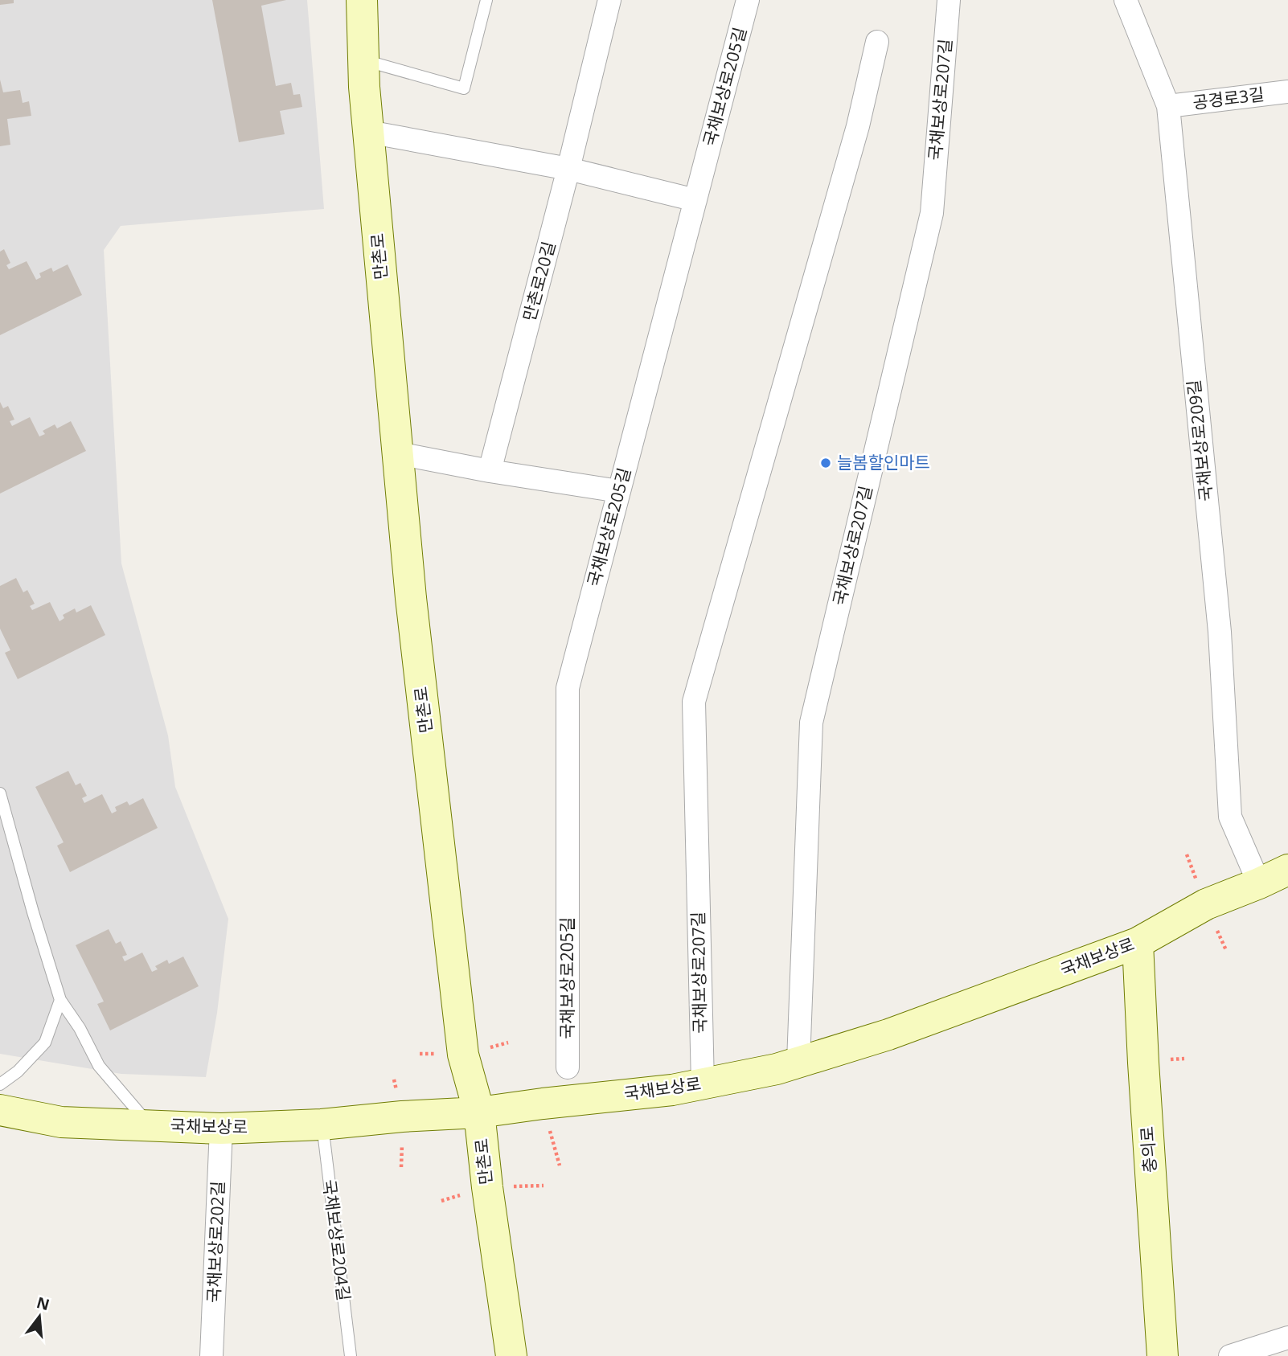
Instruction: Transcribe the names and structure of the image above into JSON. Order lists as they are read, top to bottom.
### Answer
{
  "streets": {
    "main road": ["만촌로", "국채보상로", "충의로"],
    "street": [
      "국채보상로205길",
      "공경로3길",
      "국채보상로207길",
      "만촌로20길",
      "국채보상로209길",
      "국채보상로202길"
    ],
    "lane": ["국채보상로204길"]
  },
  "crossings": [
    ["공경로3길", "국채보상로209길"],
    ["국채보상로207길", "국채보상로"],
    ["만촌로", "국채보상로"],
    ["국채보상로209길", "국채보상로"],
    ["국채보상로", "충의로"],
    ["국채보상로", "국채보상로204길"],
    ["국채보상로", "국채보상로202길"]
  ],
  "places": ["늘봄할인마트"],
  "north": "top"
}
